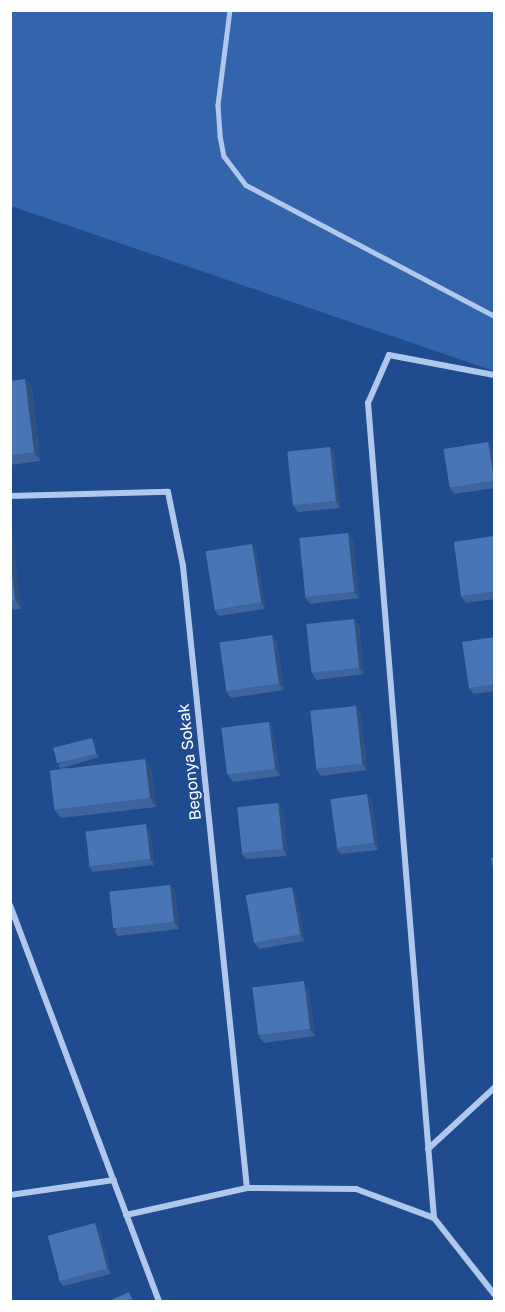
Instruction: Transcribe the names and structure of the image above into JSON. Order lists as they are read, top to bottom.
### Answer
{
  "streets": {
    "street": ["Begonya Sokak"]
  }
}
